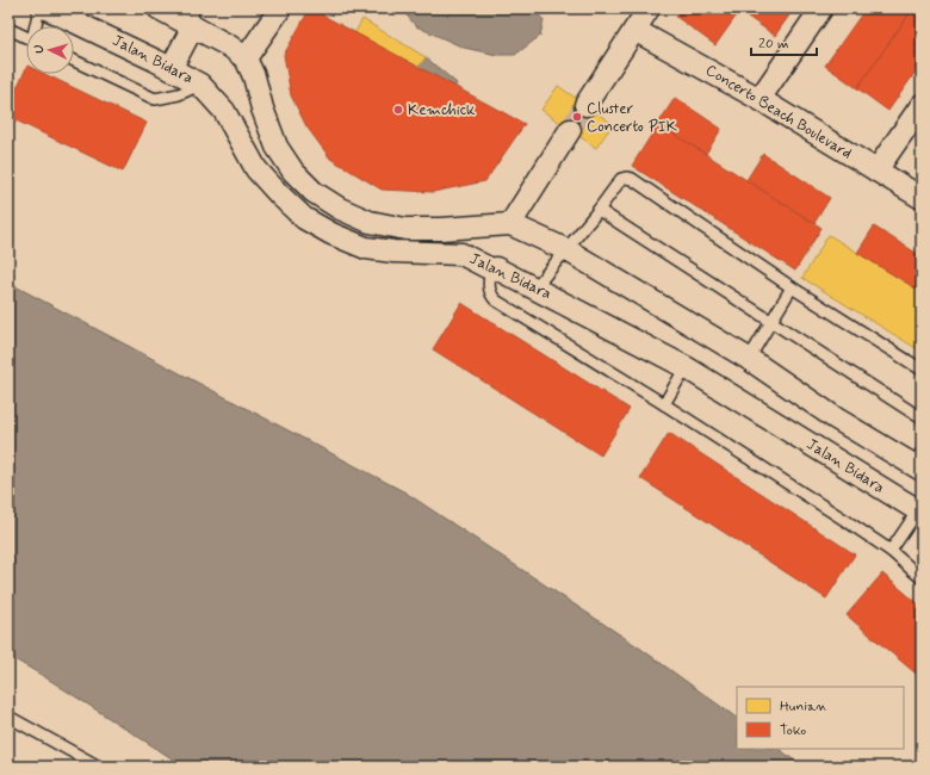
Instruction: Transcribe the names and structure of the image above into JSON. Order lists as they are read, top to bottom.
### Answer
{
  "streets": {
    "street": ["Jalan Bidara", "Concerto Beach Boulevard"]
  },
  "places": ["Kemchick", "Cluster Concerto PIK"],
  "legend": ["Hunian", "Toko"],
  "scale_bar": "20 m",
  "north": "left"
}
